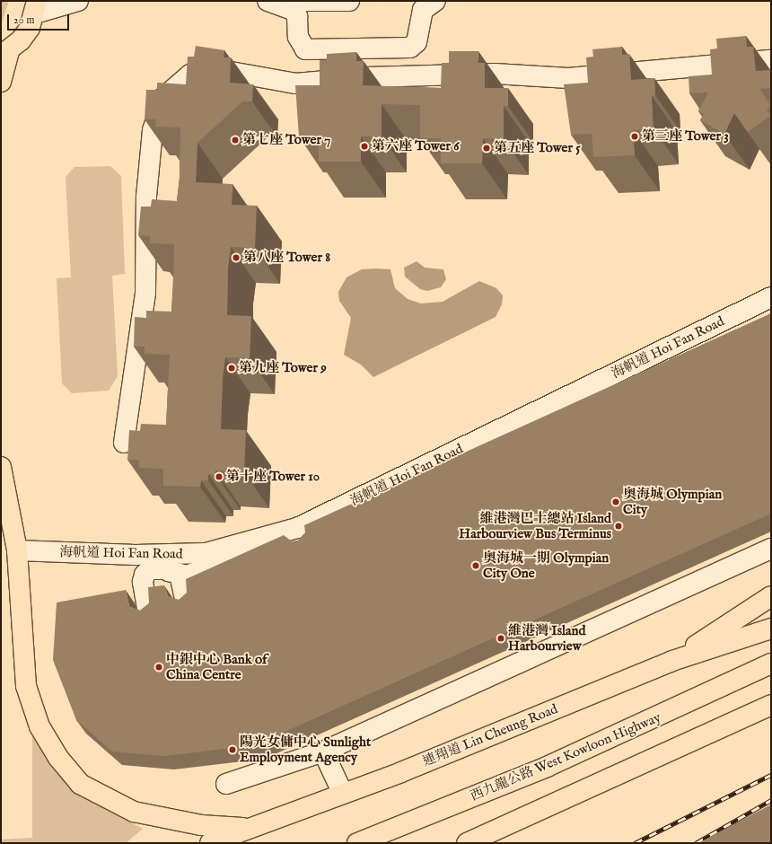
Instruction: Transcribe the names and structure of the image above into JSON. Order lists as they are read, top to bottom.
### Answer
{
  "streets": {
    "main road": ["連翔道 Lin Cheung Road", "西九龍公路 West Kowloon Highway"],
    "street": ["海帆道 Hoi Fan Road"]
  },
  "places": [
    "第三座 Tower 3",
    "第七座 Tower 7",
    "第六座 Tower 6",
    "第五座 Tower 5",
    "第八座 Tower 8",
    "第九座 Tower 9",
    "第十座 Tower 10",
    "奧海城 Olympian City",
    "維港灣巴士總站 Island Harbourview Bus Terminus",
    "奧海城一期 Olympian City One",
    "維港灣 Island Harbourview",
    "中銀中心 Bank of China Centre",
    "陽光女傭中心 Sunlight Employment Agency"
  ],
  "scale_bar": "20 m"
}
